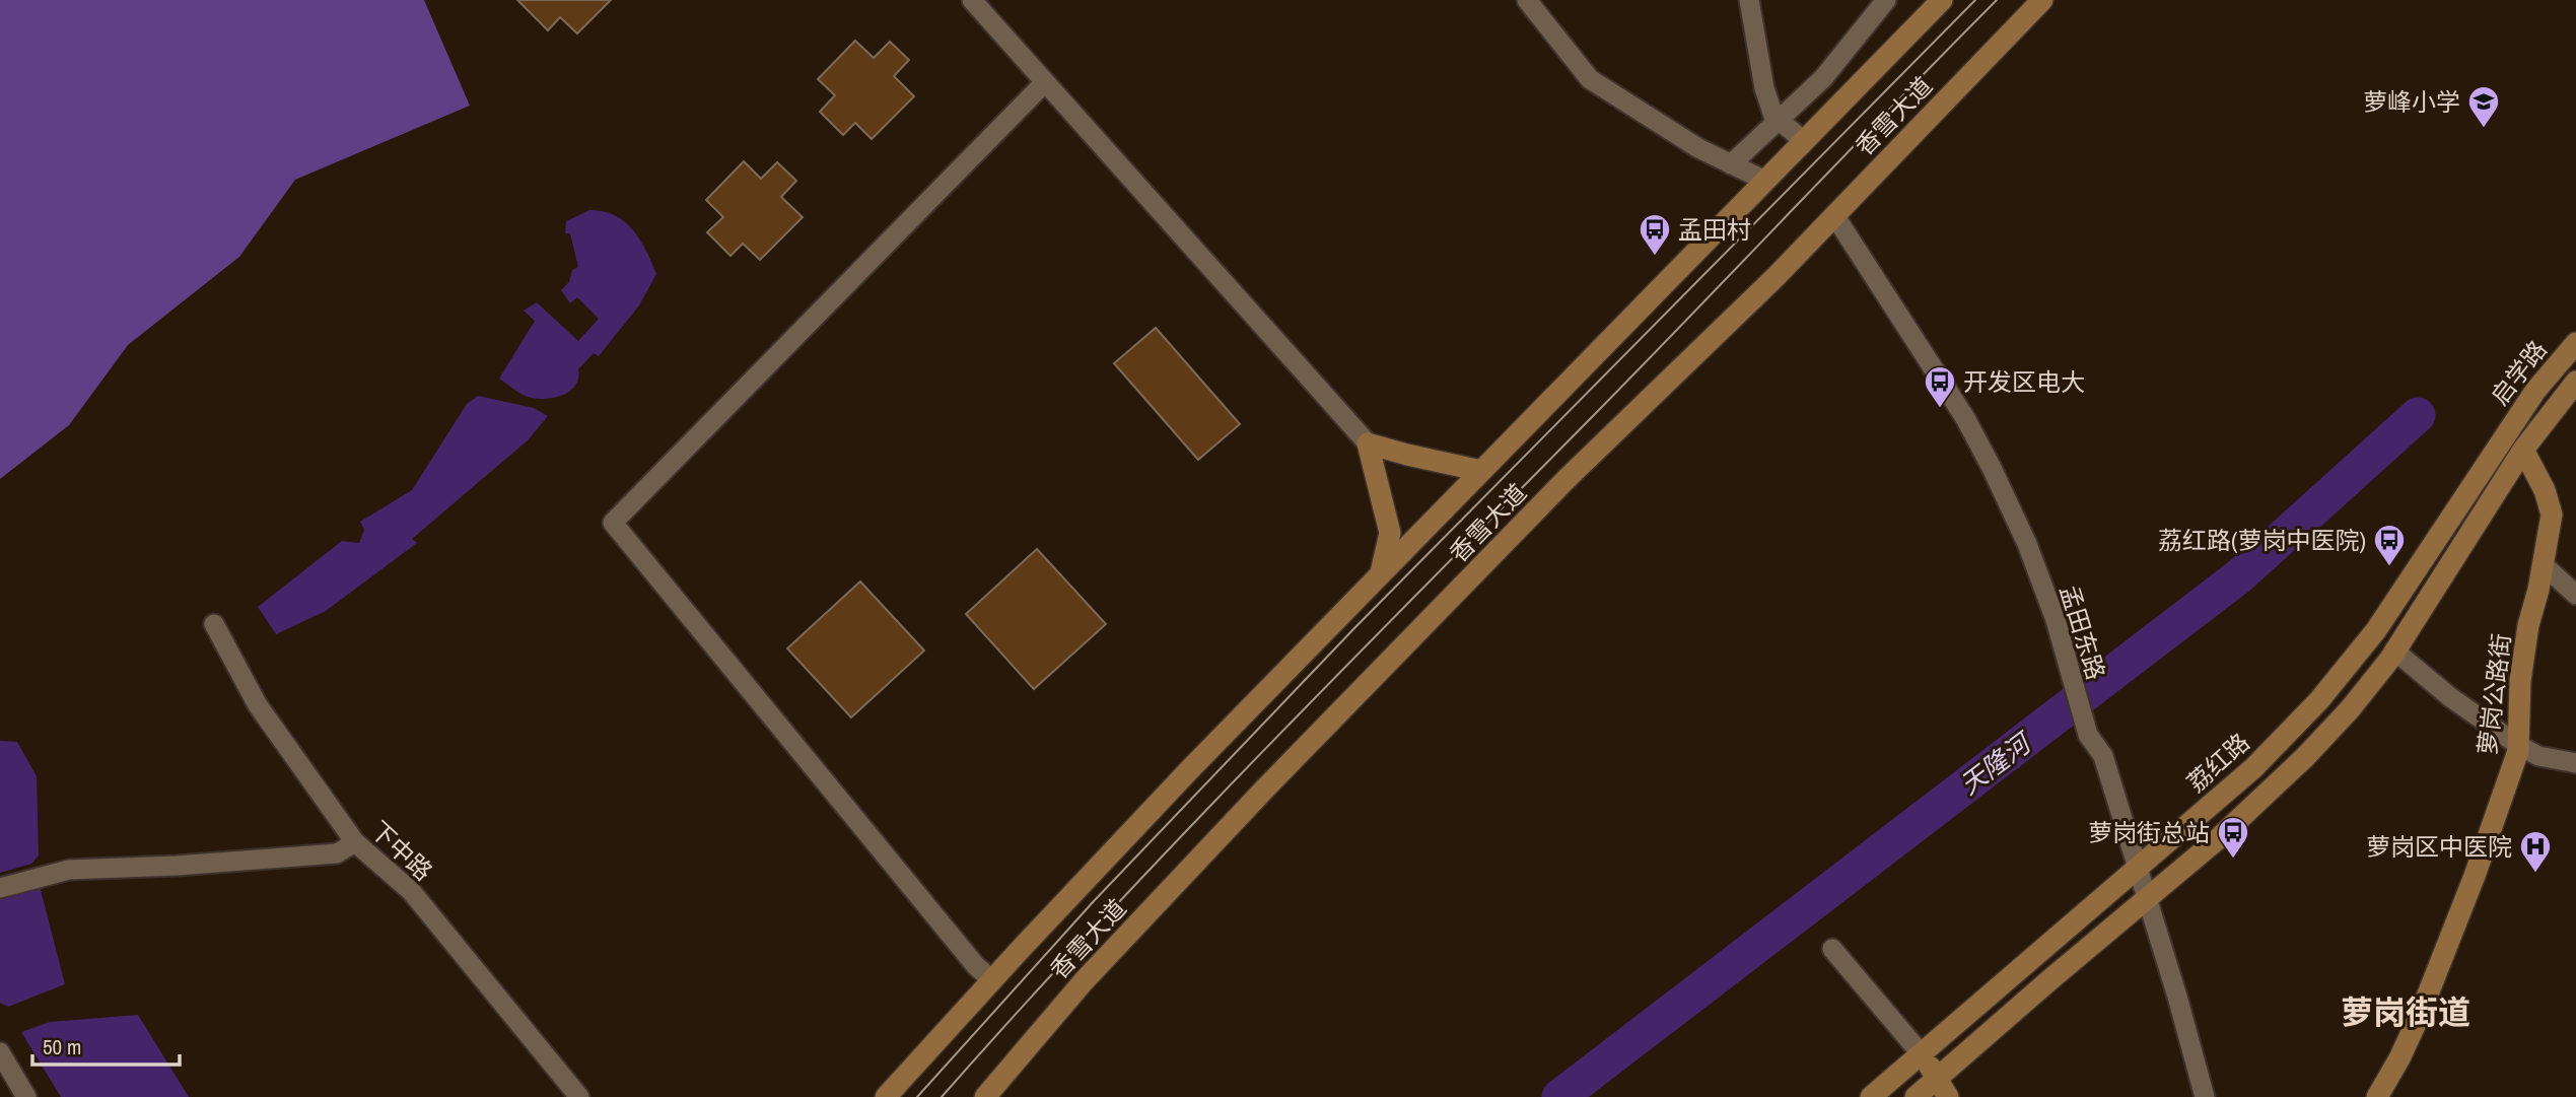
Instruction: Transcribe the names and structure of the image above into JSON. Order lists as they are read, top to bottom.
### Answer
{
  "streets": {
    "main road": [
      "香雪大道",
      "启学路",
      "萝岗公路街",
      "荔红路"
    ],
    "street": ["孟田东路", "下中路"]
  },
  "crossings": [
    ["香雪大道", "孟田东路"],
    ["启学路", "萝岗公路街"],
    ["启学路", "荔红路"],
    ["孟田东路", "荔红路"]
  ],
  "districts": ["萝岗街道"],
  "water": ["天隆河"],
  "places": {
    "school or university": ["萝峰小学"],
    "bus stop": [
      "孟田村",
      "开发区电大",
      "荔红路(萝岗中医院)",
      "萝岗街总站"
    ],
    "hospital": ["萝岗区中医院"]
  },
  "scale_bar": "50 m"
}
